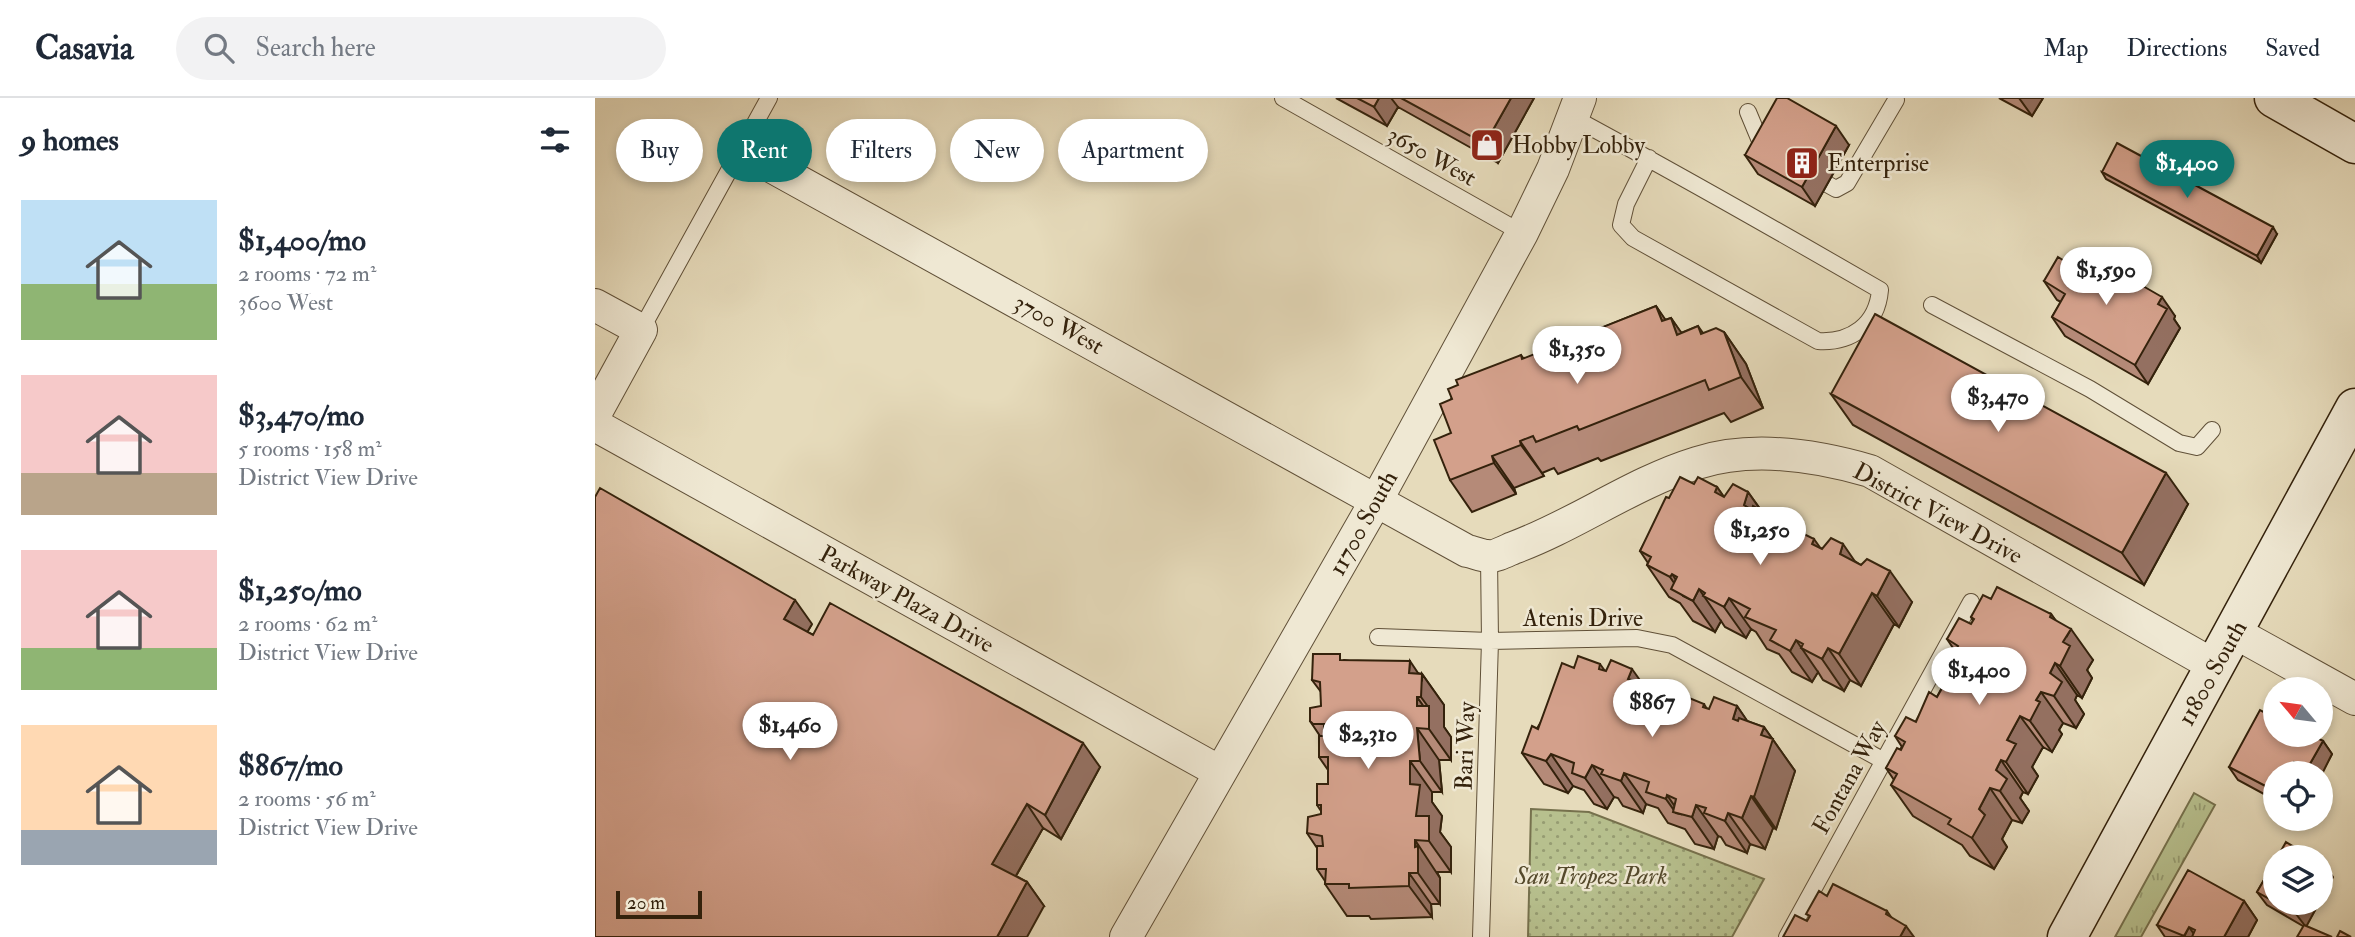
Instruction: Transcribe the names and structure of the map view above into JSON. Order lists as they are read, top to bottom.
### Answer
{
  "streets": {
    "main road": ["11800 South"],
    "street": [
      "3700 West",
      "District View Drive",
      "11700 South",
      "Parkway Plaza Drive"
    ],
    "lane": [
      "3650 West",
      "Atenis Drive",
      "Bari Way",
      "Fontana Way"
    ]
  },
  "crossings": [
    ["3650 West", "11700 South"],
    ["3700 West", "11700 South"],
    ["District View Drive", "11800 South"],
    ["District View Drive", "Bari Way"],
    ["11700 South", "Parkway Plaza Drive"],
    ["Atenis Drive", "Bari Way"],
    ["Atenis Drive", "Fontana Way"]
  ],
  "parks": ["San Tropez Park"],
  "places": {
    "shop": ["Hobby Lobby"],
    "building": ["Enterprise"]
  },
  "scale_bar": "20 m",
  "north": "top left",
  "page": {
    "header": "Casavia",
    "search": "Search here",
    "nav": ["Map", "Directions", "Saved"],
    "heading": "9 homes",
    "chip": [
      "Buy",
      "Rent",
      "Filters",
      "New",
      "Apartment"
    ],
    "price": [
      "$1,400",
      "$1,590",
      "$1,350",
      "$3,470",
      "$1,250",
      "$1,400",
      "$867",
      "$1,460",
      "$2,310"
    ],
    "list": [
      {
        "name": "$1,400/mo",
        "note": "2 rooms · 72 m² · 3600 West"
      },
      {
        "name": "$3,470/mo",
        "note": "5 rooms · 158 m² · District View Drive"
      },
      {
        "name": "$1,250/mo",
        "note": "2 rooms · 62 m² · District View Drive"
      },
      {
        "name": "$867/mo",
        "note": "2 rooms · 56 m² · District View Drive"
      }
    ],
    "scale": "20 m"
  }
}
